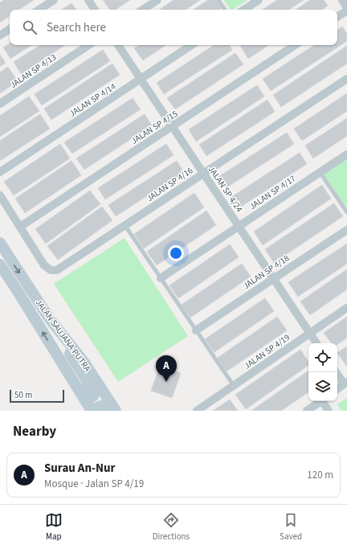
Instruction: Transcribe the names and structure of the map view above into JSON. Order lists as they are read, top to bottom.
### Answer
{
  "streets": {
    "main road": ["JALAN SAUJANA PUTRA"],
    "street": [
      "JALAN SP 4/13",
      "JALAN SP 4/14",
      "JALAN SP 4/15",
      "JALAN SP 4/16",
      "JALAN SP 4/24",
      "JALAN SP 4/17",
      "JALAN SP 4/18",
      "JALAN SP 4/19"
    ]
  },
  "crossings": [
    ["JALAN SP 4/14", "JALAN SP 4/24"],
    ["JALAN SP 4/15", "JALAN SP 4/16"],
    ["JALAN SP 4/15", "JALAN SP 4/24"],
    ["JALAN SP 4/16", "JALAN SP 4/24"],
    ["JALAN SP 4/24", "JALAN SP 4/17"],
    ["JALAN SP 4/24", "JALAN SP 4/18"],
    ["JALAN SP 4/24", "JALAN SP 4/19"]
  ],
  "scale_bar": "50 m",
  "page": {
    "search": "Search here",
    "pins": "A",
    "scale": "50 m",
    "heading": "Nearby",
    "list": [
      {
        "mark": "A",
        "name": "Surau An-Nur",
        "note": "Mosque · Jalan SP 4/19",
        "value": "120 m"
      }
    ],
    "nav": ["Map", "Directions", "Saved"]
  }
}
